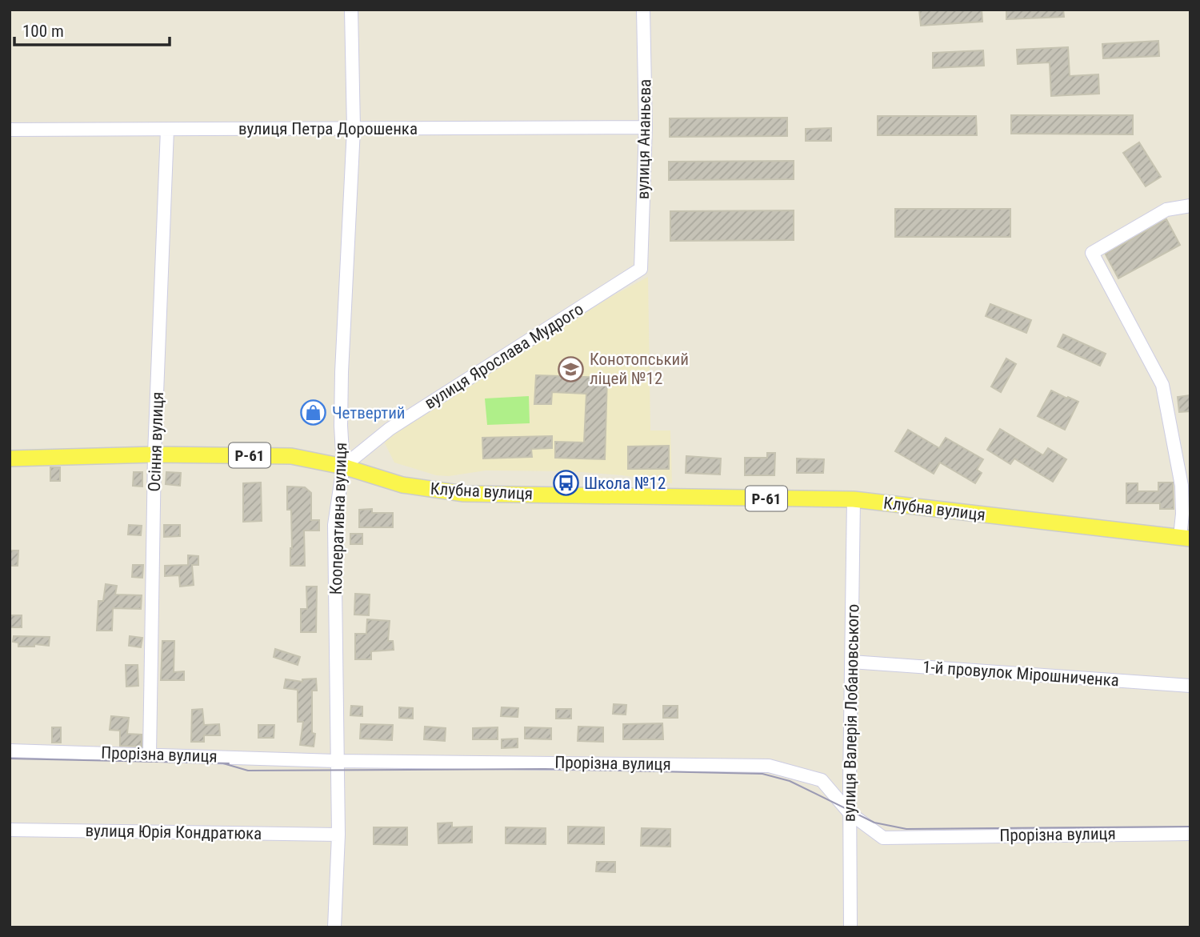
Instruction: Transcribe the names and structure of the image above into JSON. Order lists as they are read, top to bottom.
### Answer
{
  "streets": {
    "main road": ["Р-61", "Клубна вулиця"],
    "street": [
      "вулиця Петра Дорошенка",
      "вулиця Ананьєва",
      "вулиця Ярослава Мудрого",
      "Осіння вулиця",
      "Кооперативна вулиця",
      "1-й провулок Мірошниченка",
      "вулиця Валерія Лобановського",
      "Прорізна вулиця",
      "вулиця Юрія Кондратюка"
    ]
  },
  "crossings": [
    ["вулиця Петра Дорошенка", "вулиця Ананьєва"],
    ["вулиця Петра Дорошенка", "Осіння вулиця"],
    ["вулиця Петра Дорошенка", "Кооперативна вулиця"],
    ["вулиця Ананьєва", "вулиця Ярослава Мудрого"],
    ["вулиця Ярослава Мудрого", "Клубна вулиця"],
    ["вулиця Ярослава Мудрого", "Кооперативна вулиця"],
    ["Осіння вулиця", "Клубна вулиця"],
    ["Осіння вулиця", "Прорізна вулиця"],
    ["Клубна вулиця", "Кооперативна вулиця"],
    ["Клубна вулиця", "вулиця Валерія Лобановського"],
    ["Кооперативна вулиця", "Прорізна вулиця"],
    ["Кооперативна вулиця", "вулиця Юрія Кондратюка"],
    ["1-й провулок Мірошниченка", "вулиця Валерія Лобановського"],
    ["вулиця Валерія Лобановського", "Прорізна вулиця"]
  ],
  "places": {
    "school or university": ["Конотопський ліцей №12"],
    "shop": ["Четвертий"],
    "bus stop": ["Школа №12"]
  },
  "scale_bar": "100 m"
}
